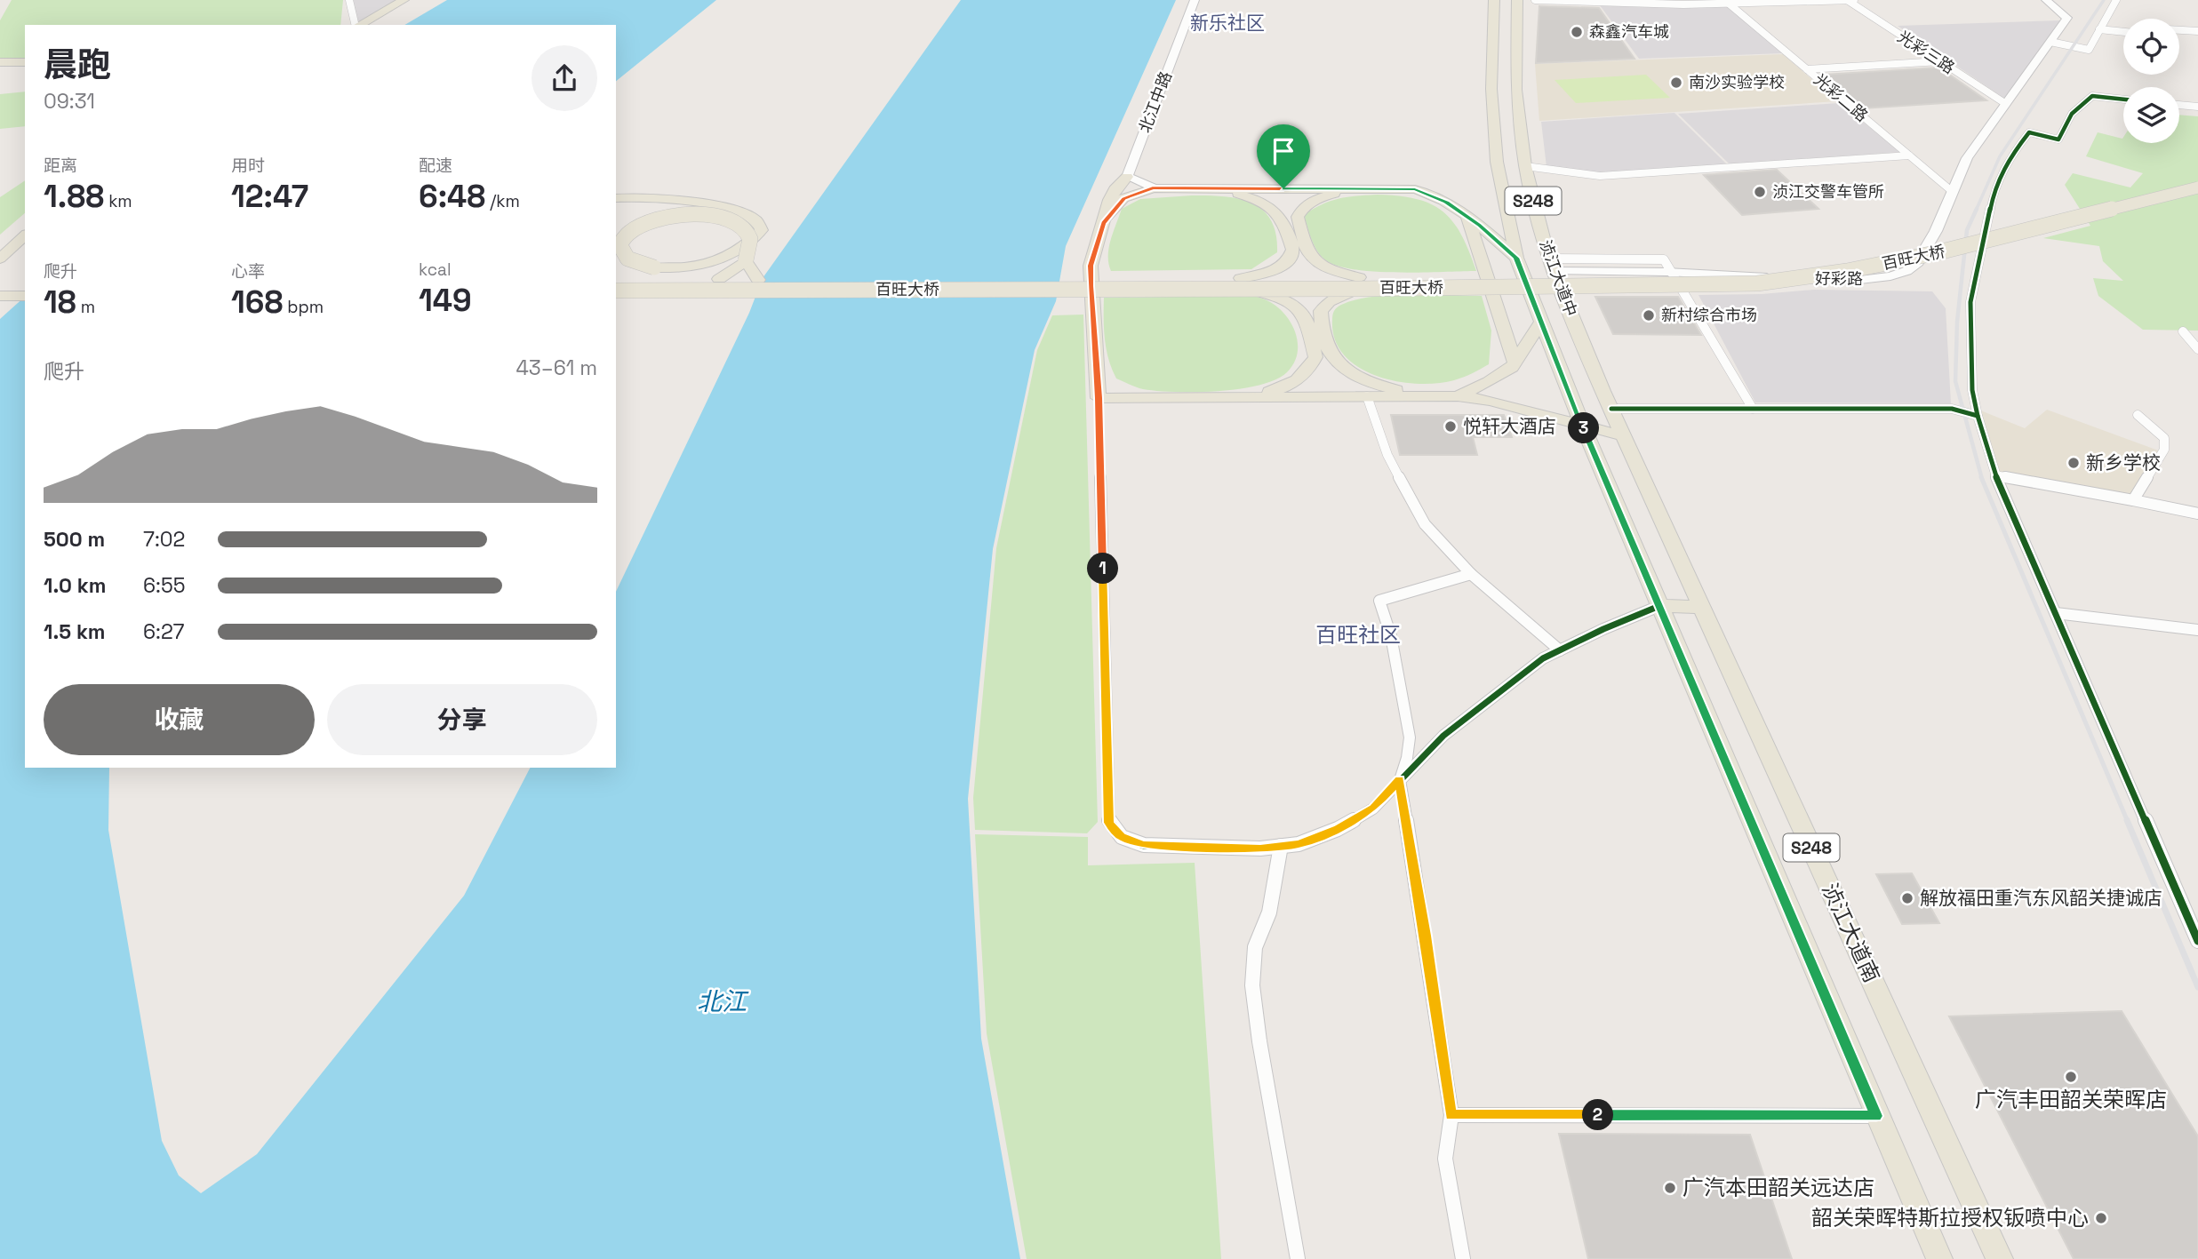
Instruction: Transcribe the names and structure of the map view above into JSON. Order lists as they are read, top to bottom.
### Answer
{
  "streets": {
    "main road": [
      "S248",
      "百旺大桥",
      "浈江大道中",
      "浈江大道南"
    ],
    "street": [
      "光彩三路",
      "光彩二路",
      "北江中路",
      "好彩路"
    ]
  },
  "crossings": [
    ["光彩三路", "好彩路"],
    ["光彩二路", "好彩路"],
    ["S248", "浈江大道中"],
    ["浈江大道中", "好彩路"],
    ["浈江大道中", "浈江大道南"]
  ],
  "districts": ["新乐社区", "百旺社区"],
  "water": ["北江"],
  "places": [
    "森鑫汽车城",
    "南沙实验学校",
    "浈江交警车管所",
    "新村综合市场",
    "悦轩大酒店",
    "新乡学校",
    "解放福田重汽东风韶关捷诚店",
    "广汽丰田韶关荣晖店",
    "广汽本田韶关远达店",
    "韶关荣晖特斯拉授权钣喷中心"
  ],
  "page": {
    "heading": ["晨跑", "09:31"],
    "stats": [
      ["距离", "1.88 km"],
      ["用时", "12:47"],
      ["配速", "6:48 /km"],
      ["爬升", "18 m"],
      ["心率", "168 bpm"],
      ["kcal", "149"]
    ],
    "chart": ["爬升", "43–61 m"],
    "pins": ["3", "1", "2"],
    "list": [
      {
        "name": "500 m",
        "note": "7:02"
      },
      {
        "name": "1.0 km",
        "note": "6:55"
      },
      {
        "name": "1.5 km",
        "note": "6:27"
      }
    ],
    "buttons": ["收藏", "分享"]
  }
}
